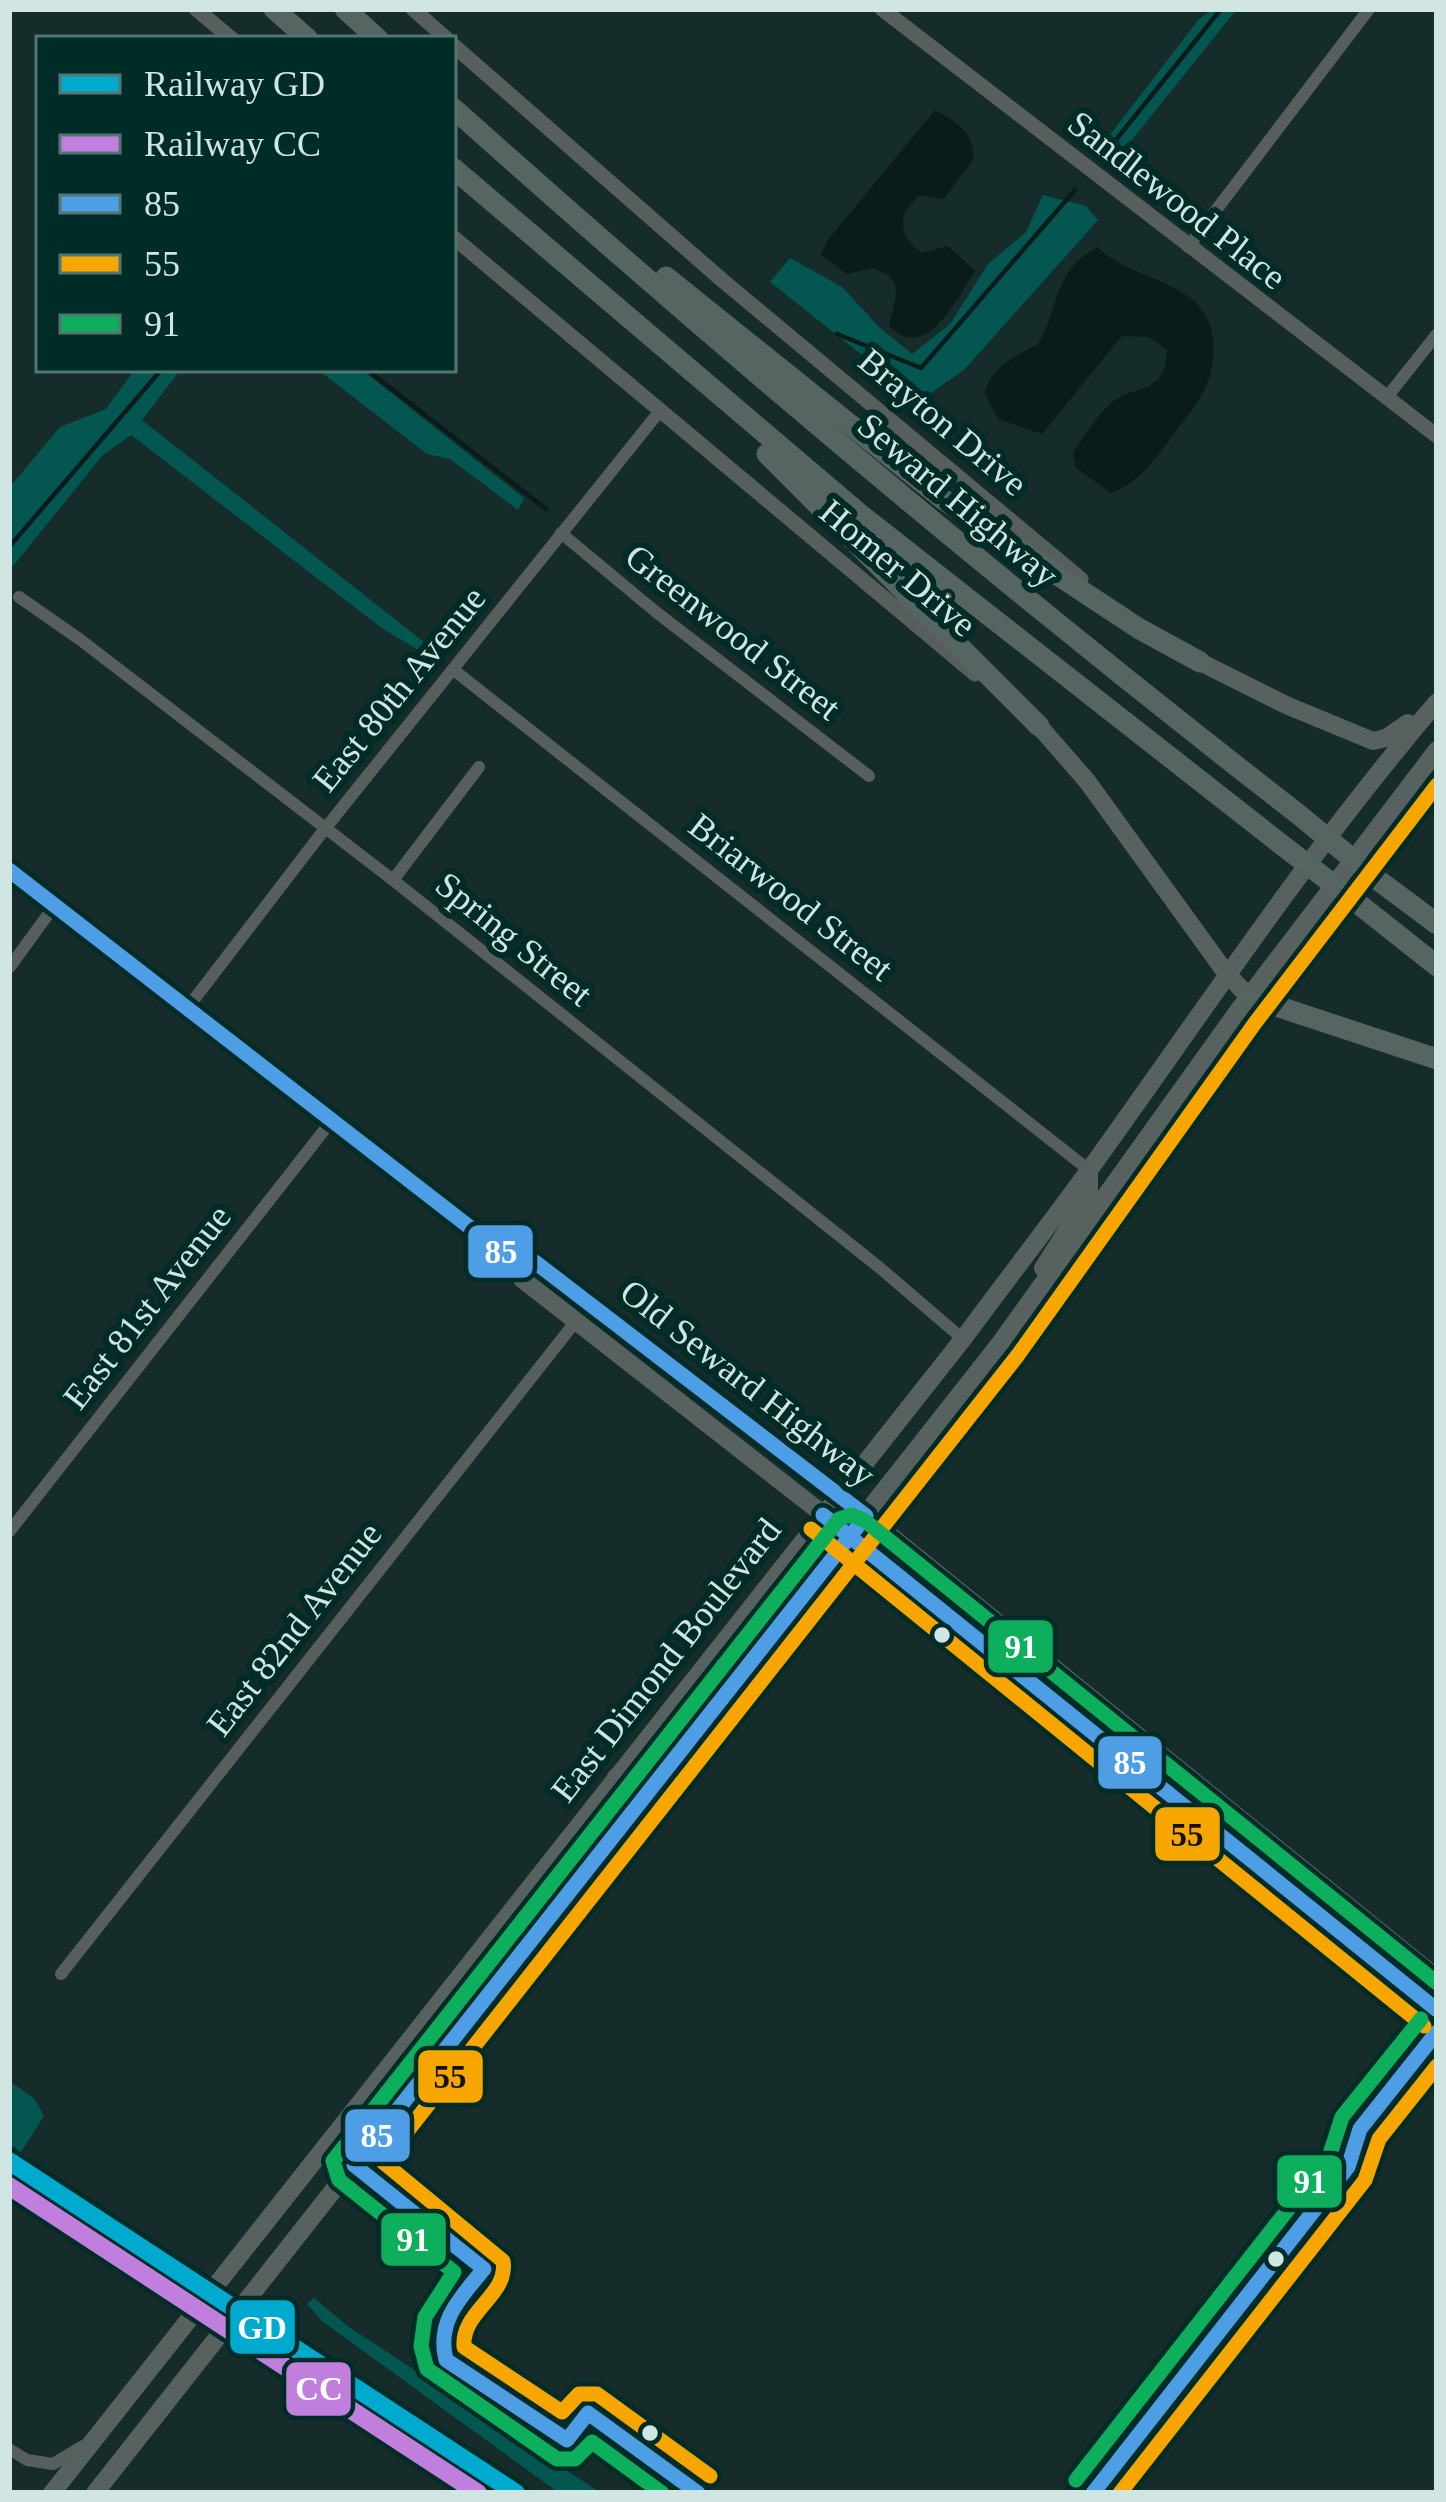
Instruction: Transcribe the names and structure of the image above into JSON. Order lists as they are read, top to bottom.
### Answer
{
  "streets": {
    "highway": ["Seward Highway"],
    "main road": [
      "Brayton Drive",
      "Homer Drive",
      "Old Seward Highway",
      "East Dimond Boulevard"
    ],
    "street": [
      "Sandlewood Place",
      "Greenwood Street",
      "East 80th Avenue",
      "Briarwood Street",
      "Spring Street",
      "East 81st Avenue",
      "East 82nd Avenue"
    ]
  },
  "crossings": [
    ["Brayton Drive", "East Dimond Boulevard"],
    ["Homer Drive", "East 80th Avenue"],
    ["Homer Drive", "East Dimond Boulevard"],
    ["Greenwood Street", "East 80th Avenue"],
    ["East 80th Avenue", "Briarwood Street"],
    ["East 80th Avenue", "Spring Street"],
    ["East 80th Avenue", "Old Seward Highway"],
    ["Briarwood Street", "East Dimond Boulevard"],
    ["Spring Street", "East Dimond Boulevard"],
    ["East 81st Avenue", "Old Seward Highway"],
    ["Old Seward Highway", "East 82nd Avenue"],
    ["Old Seward Highway", "East Dimond Boulevard"]
  ],
  "lines": [
    "transit line 55",
    "transit line 85",
    "transit line 91",
    "rail line GD",
    "rail line CC"
  ],
  "legend": [
    "Railway GD",
    "Railway CC",
    "85",
    "55",
    "91"
  ]
}
